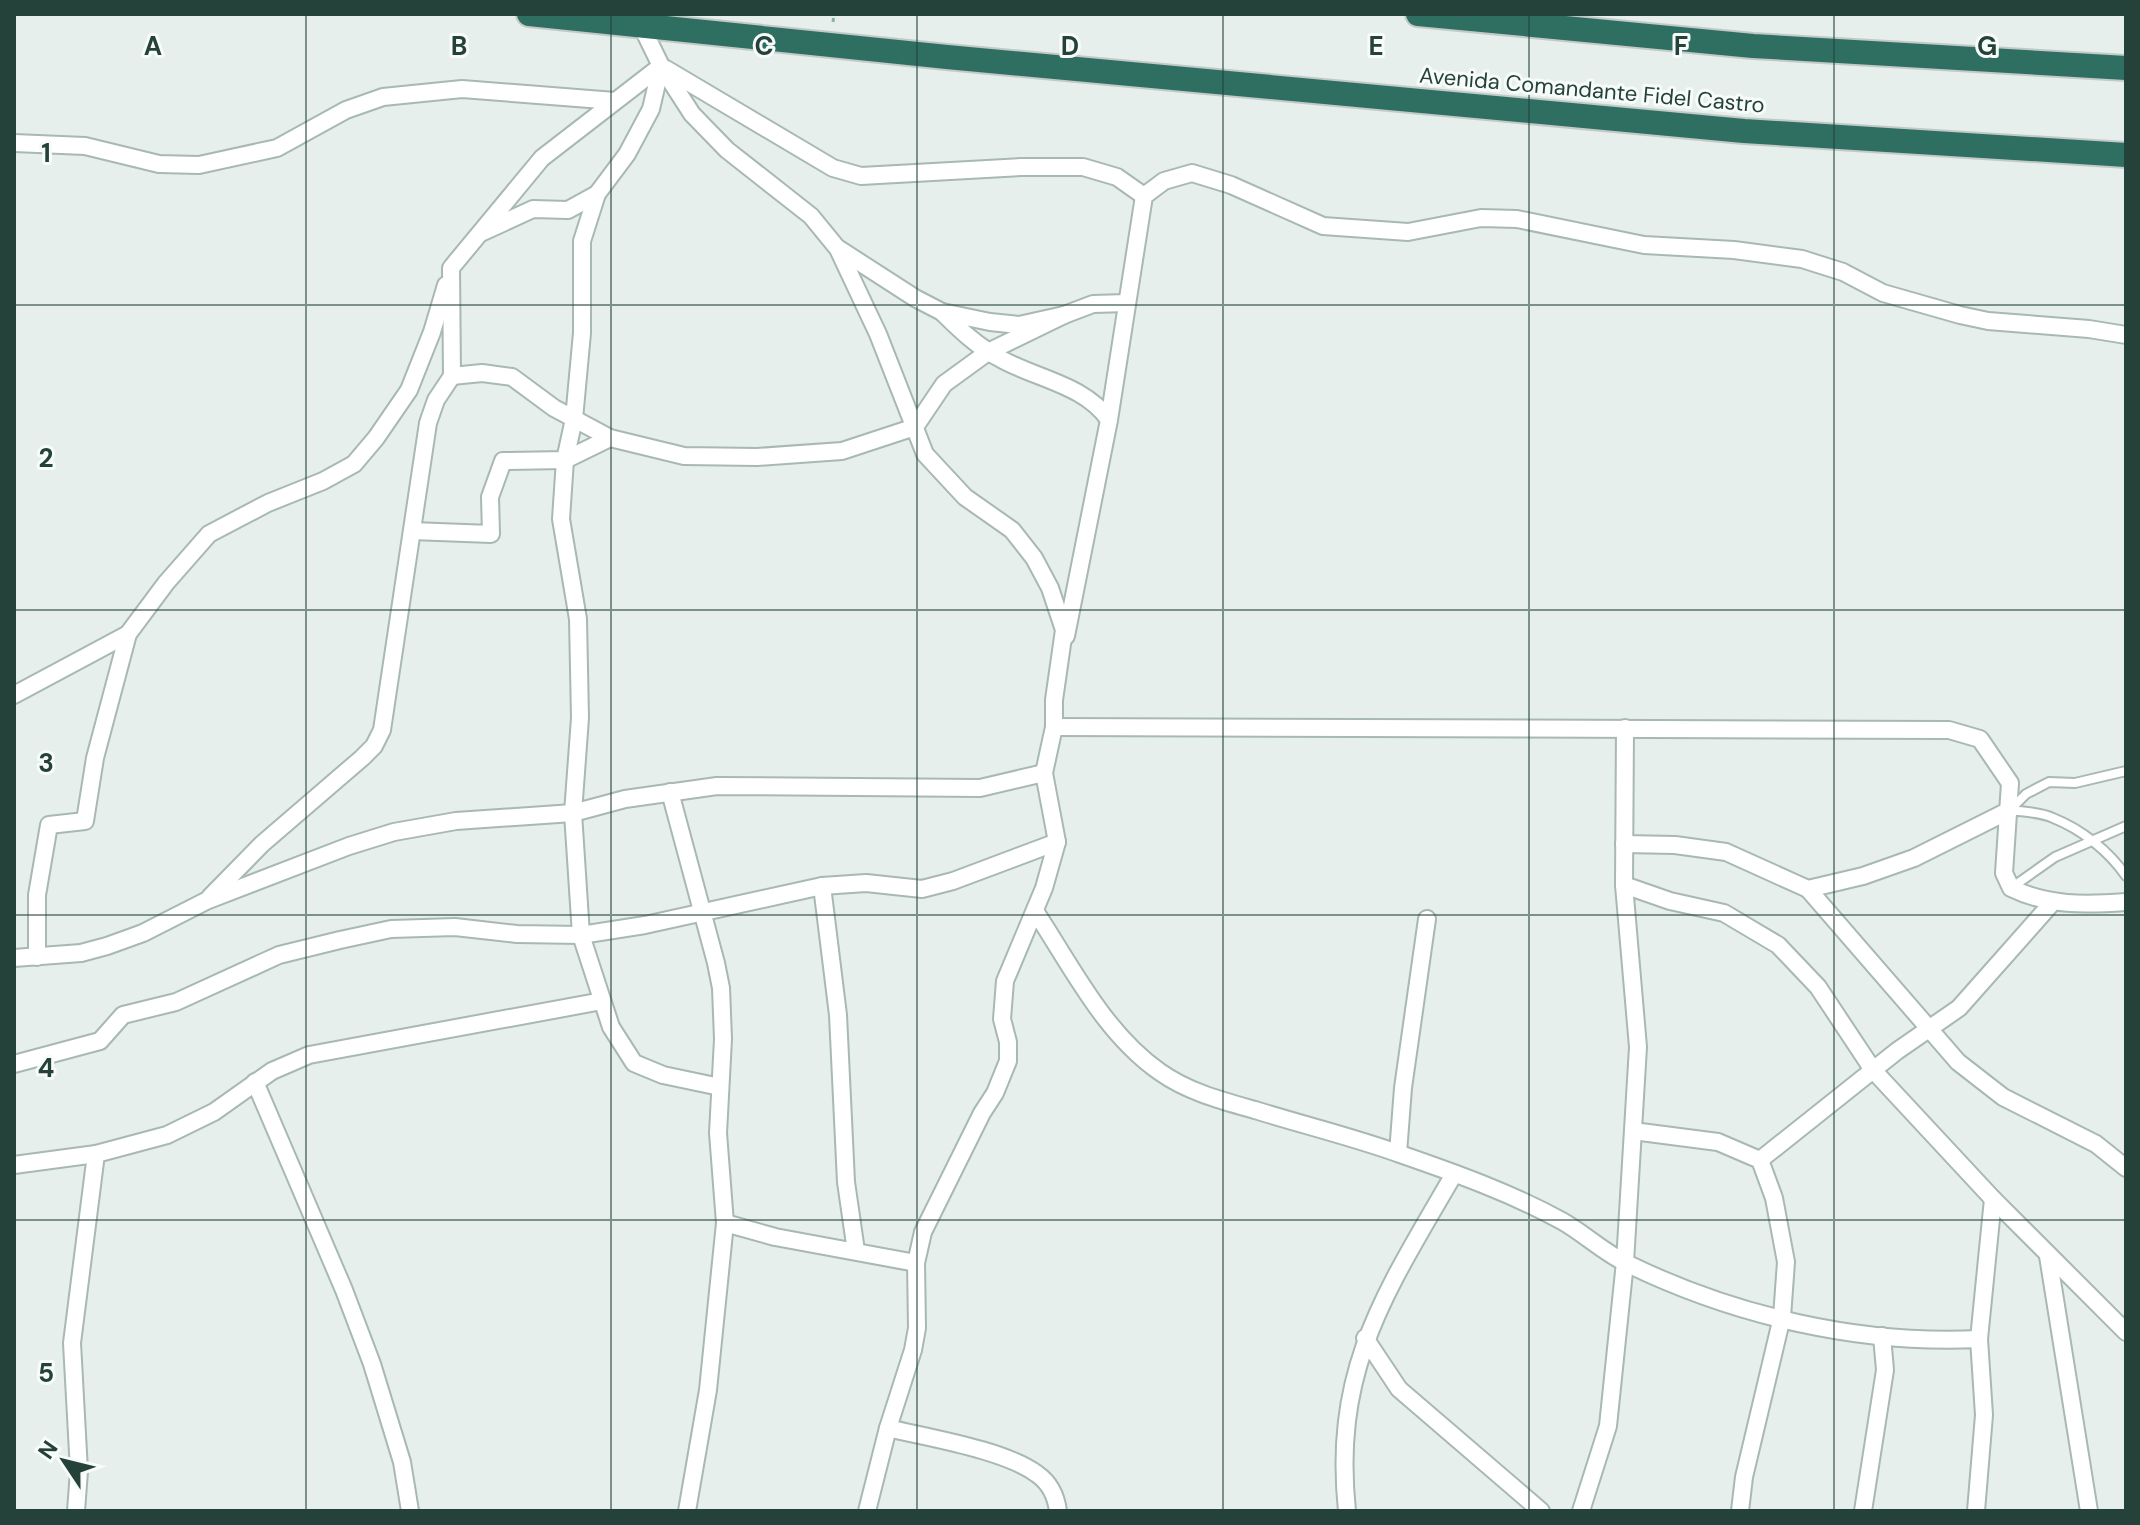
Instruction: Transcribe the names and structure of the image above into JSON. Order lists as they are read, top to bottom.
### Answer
{
  "streets": {
    "highway": ["Avenida Comandante Fidel Castro"]
  },
  "north": "top left",
  "grid": {
    "columns": [
      "A",
      "B",
      "C",
      "D",
      "E",
      "F",
      "G"
    ],
    "rows": [
      "1",
      "2",
      "3",
      "4",
      "5"
    ]
  }
}
